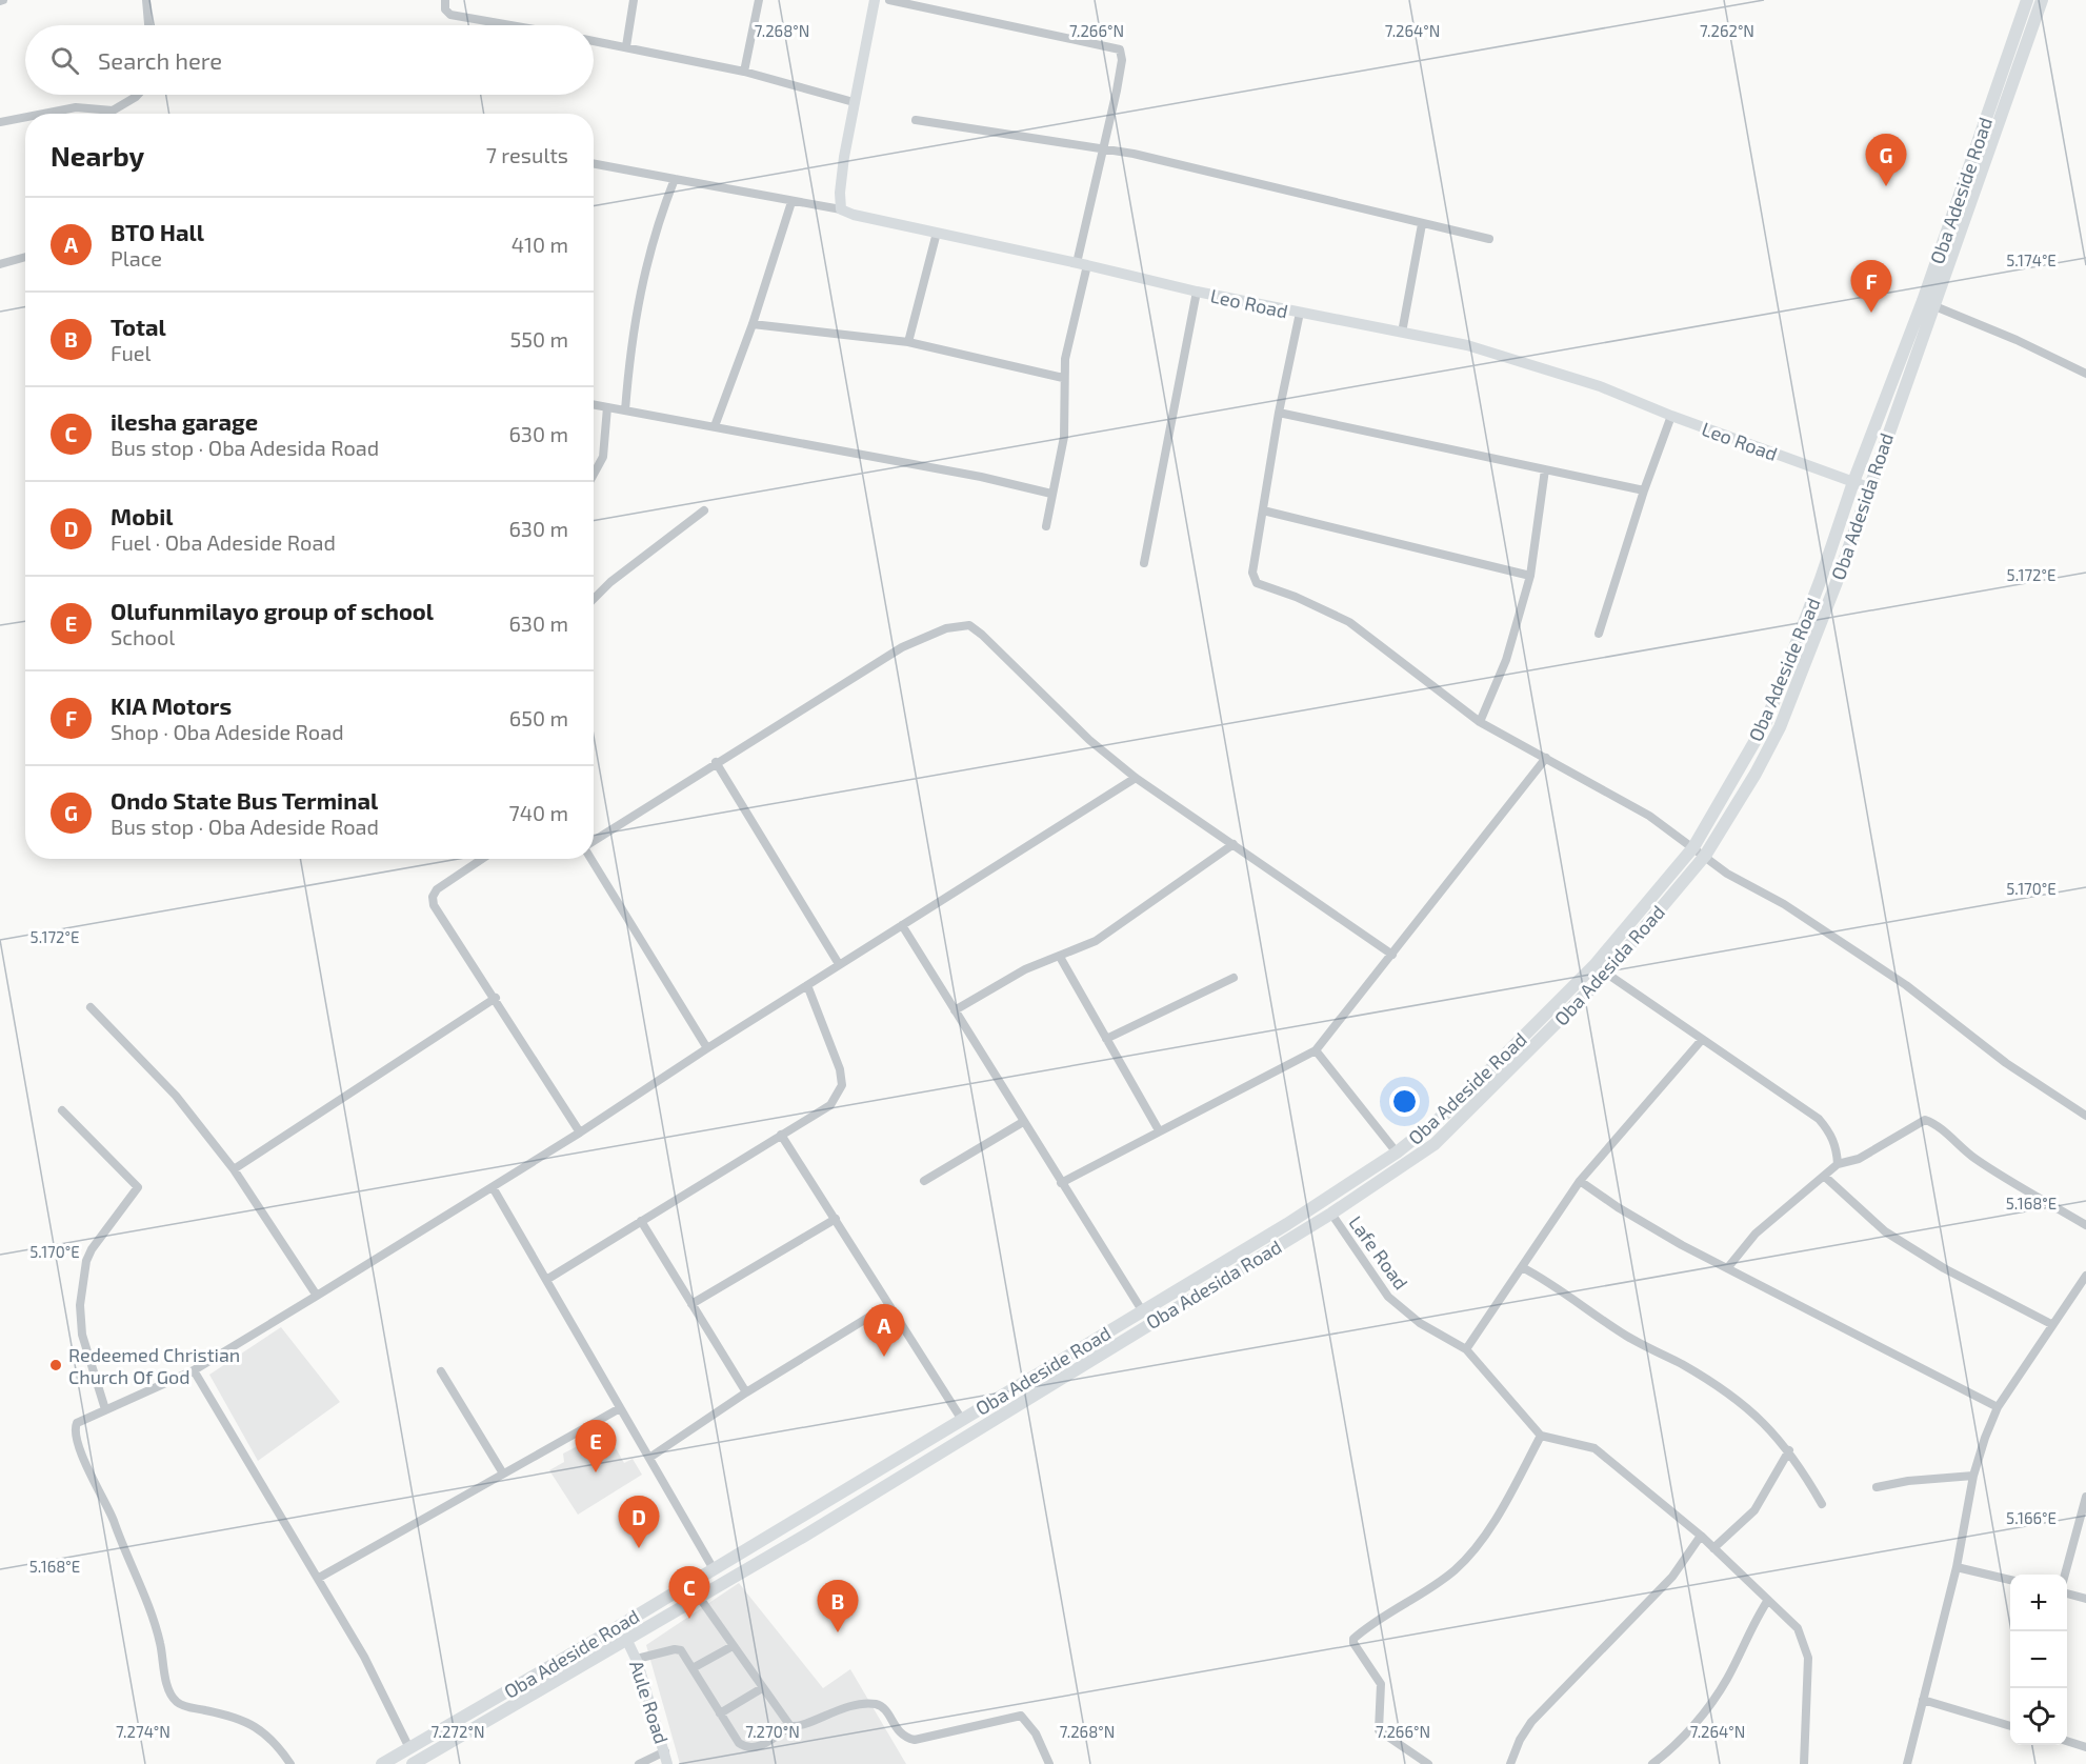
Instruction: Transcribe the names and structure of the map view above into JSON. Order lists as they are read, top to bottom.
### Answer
{
  "streets": {
    "main road": ["Oba Adeside Road", "Oba Adesida Road"],
    "street": ["Leo Road", "Lafe Road", "Aule Road"]
  },
  "crossings": [
    ["Oba Adeside Road", "Leo Road"],
    ["Oba Adeside Road", "Oba Adesida Road"],
    ["Leo Road", "Oba Adesida Road"],
    ["Oba Adesida Road", "Lafe Road"],
    ["Oba Adesida Road", "Aule Road"]
  ],
  "places": ["Redeemed Christian Church Of God"],
  "page": {
    "search": "Search here",
    "heading": ["Nearby", "7 results"],
    "pins": [
      "G",
      "F",
      "A",
      "E",
      "D",
      "C",
      "B"
    ],
    "list": [
      {
        "mark": "A",
        "name": "BTO Hall",
        "note": "Place",
        "value": "410 m"
      },
      {
        "mark": "B",
        "name": "Total",
        "note": "Fuel",
        "value": "550 m"
      },
      {
        "mark": "C",
        "name": "ilesha garage",
        "note": "Bus stop · Oba Adesida Road",
        "value": "630 m"
      },
      {
        "mark": "D",
        "name": "Mobil",
        "note": "Fuel · Oba Adeside Road",
        "value": "630 m"
      },
      {
        "mark": "E",
        "name": "Olufunmilayo group of school",
        "note": "School",
        "value": "630 m"
      },
      {
        "mark": "F",
        "name": "KIA Motors",
        "note": "Shop · Oba Adeside Road",
        "value": "650 m"
      },
      {
        "mark": "G",
        "name": "Ondo State Bus Terminal",
        "note": "Bus stop · Oba Adeside Road",
        "value": "740 m"
      }
    ],
    "map_buttons": ["+", "−"]
  },
  "coordinates": [
    "7.268°N",
    "7.266°N",
    "7.264°N",
    "7.262°N",
    "5.174°E",
    "5.172°E",
    "5.170°E",
    "5.168°E",
    "5.166°E",
    "7.274°N",
    "7.272°N",
    "7.270°N"
  ]
}
